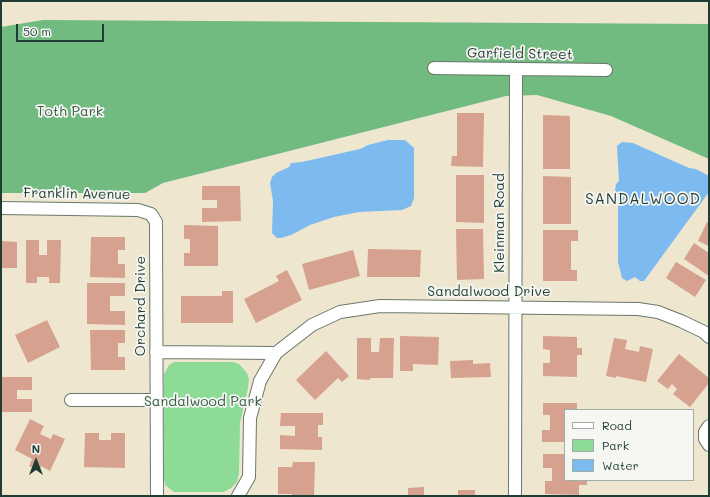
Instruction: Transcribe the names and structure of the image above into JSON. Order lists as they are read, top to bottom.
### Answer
{
  "streets": {
    "street": [
      "Garfield Street",
      "Franklin Avenue",
      "Kleinman Road",
      "Sandalwood Drive",
      "Orchard Drive"
    ]
  },
  "crossings": [
    ["Garfield Street", "Kleinman Road"],
    ["Franklin Avenue", "Orchard Drive"],
    ["Kleinman Road", "Sandalwood Drive"]
  ],
  "districts": ["SANDALWOOD"],
  "parks": ["Toth Park", "Sandalwood Park"],
  "legend": ["Road", "Park", "Water"],
  "scale_bar": "50 m",
  "north": "top"
}
